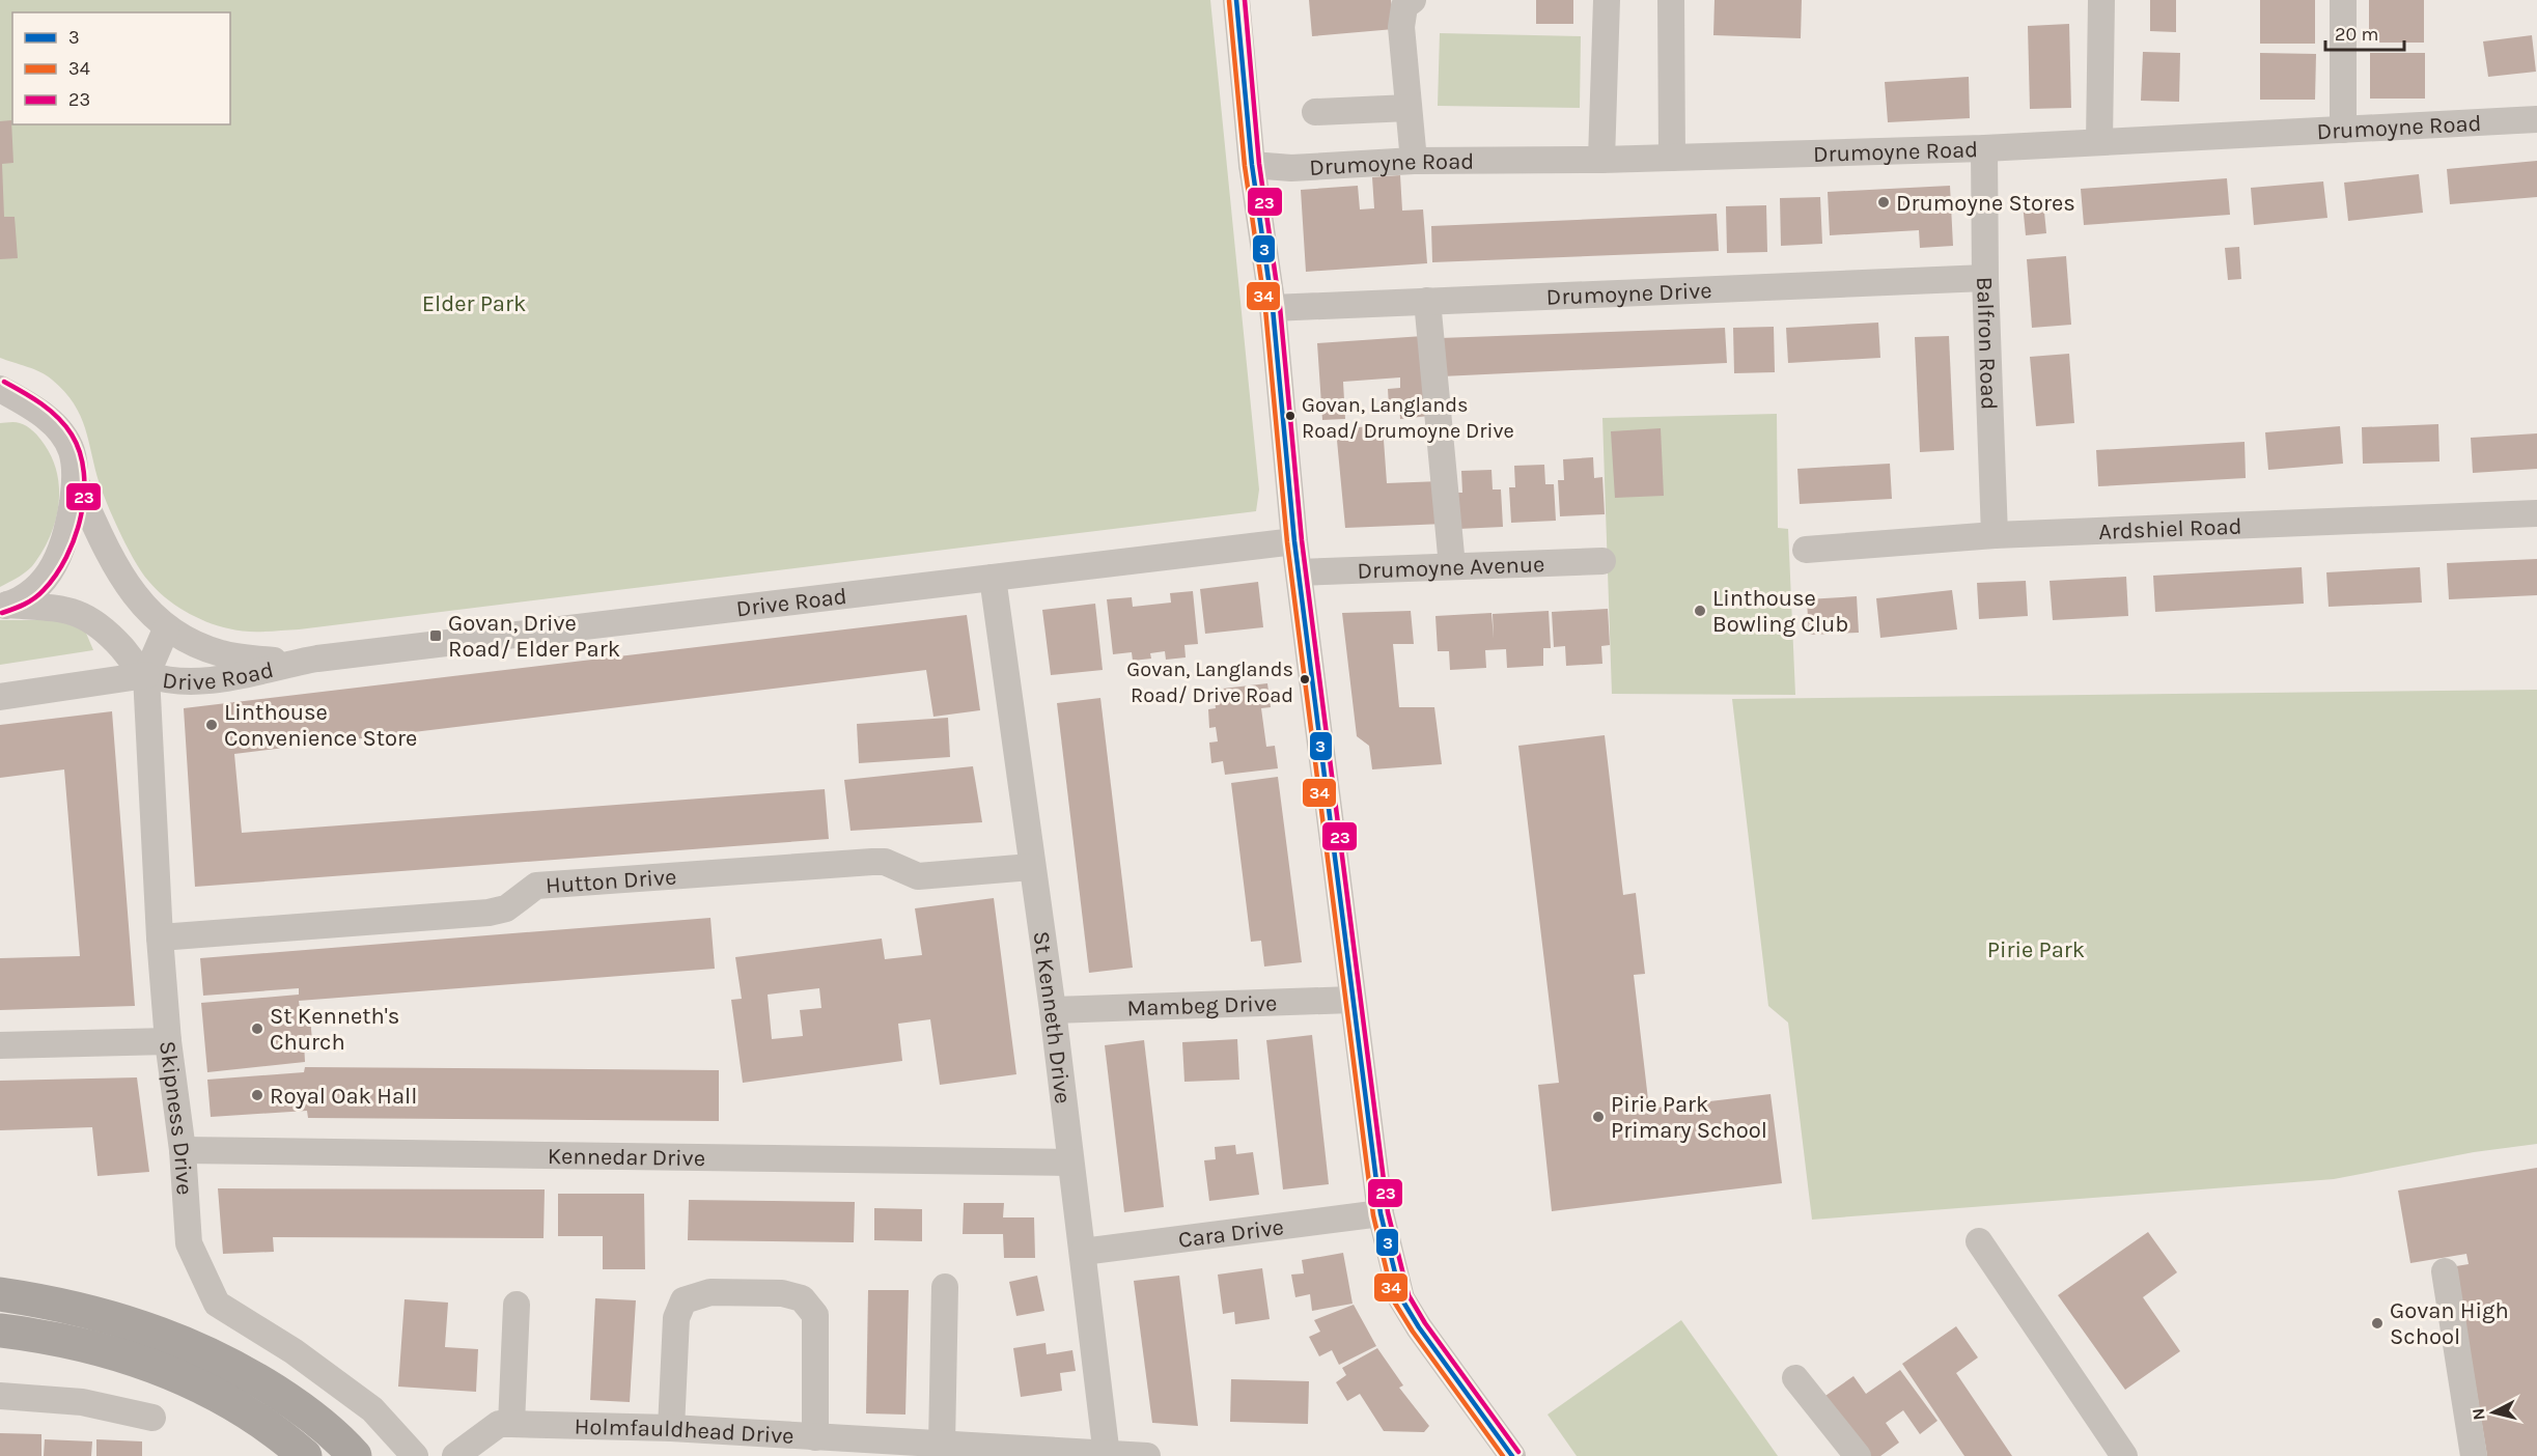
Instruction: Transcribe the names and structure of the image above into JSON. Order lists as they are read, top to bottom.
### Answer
{
  "streets": {
    "street": [
      "Drumoyne Road",
      "Drumoyne Drive",
      "Balfron Road",
      "Ardshiel Road",
      "Drumoyne Avenue",
      "Drive Road",
      "Hutton Drive",
      "Mambeg Drive",
      "St Kenneth Drive",
      "Skipness Drive",
      "Kennedar Drive",
      "Cara Drive",
      "Holmfauldhead Drive"
    ]
  },
  "crossings": [
    ["Drumoyne Road", "Balfron Road"],
    ["Drumoyne Drive", "Balfron Road"],
    ["Balfron Road", "Ardshiel Road"],
    ["Drive Road", "St Kenneth Drive"],
    ["Drive Road", "Skipness Drive"],
    ["Hutton Drive", "St Kenneth Drive"],
    ["Hutton Drive", "Skipness Drive"],
    ["Mambeg Drive", "St Kenneth Drive"],
    ["St Kenneth Drive", "Kennedar Drive"],
    ["St Kenneth Drive", "Cara Drive"],
    ["St Kenneth Drive", "Holmfauldhead Drive"],
    ["Skipness Drive", "Kennedar Drive"]
  ],
  "parks": ["Elder Park", "Pirie Park"],
  "places": {
    "other": [
      "Drumoyne Stores",
      "Govan, Langlands Road/ Drumoyne Drive",
      "Linthouse Bowling Club",
      "Govan, Langlands Road/ Drive Road",
      "Linthouse Convenience Store",
      "St Kenneth's Church",
      "Royal Oak Hall",
      "Pirie Park Primary School",
      "Govan High School"
    ],
    "transit": ["Govan, Drive Road/ Elder Park"]
  },
  "lines": ["transit line 3", "transit line 23", "transit line 34"],
  "legend": ["3", "34", "23"],
  "scale_bar": "20 m",
  "north": "left"
}
